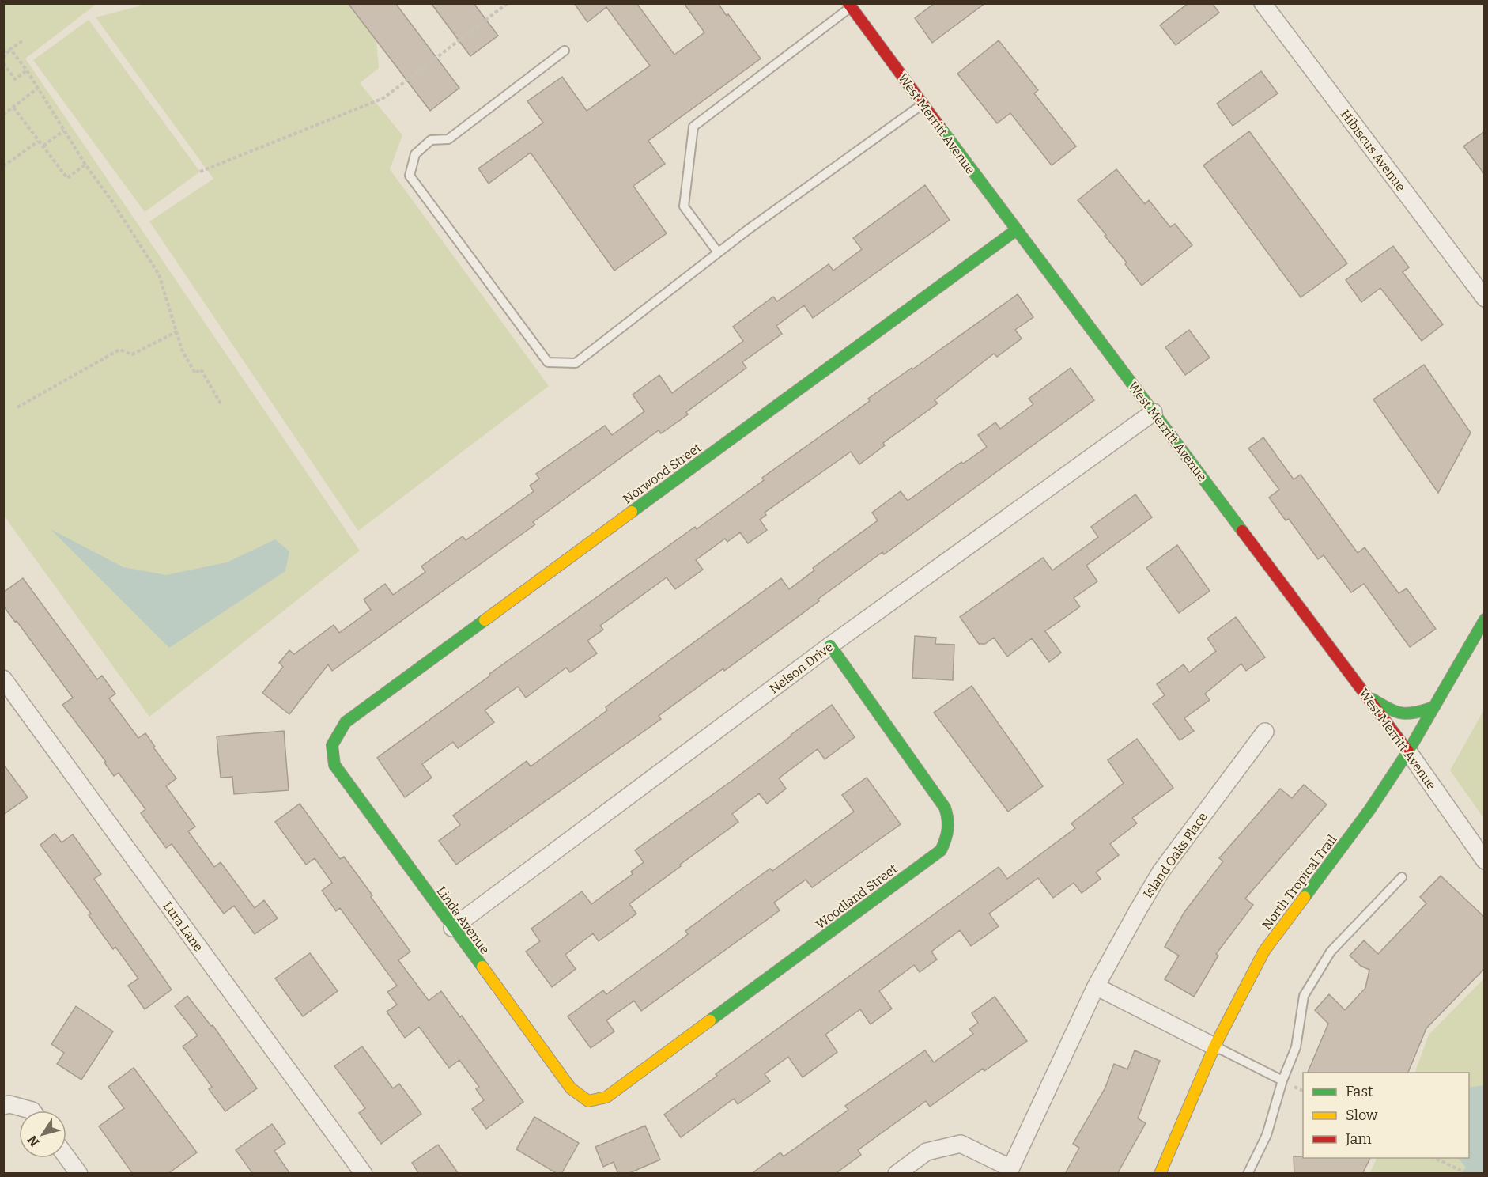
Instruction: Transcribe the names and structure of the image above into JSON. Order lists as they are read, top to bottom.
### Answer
{
  "streets": {
    "street": [
      "West Merritt Avenue",
      "Hibiscus Avenue",
      "Norwood Street",
      "Nelson Drive",
      "Island Oaks Place",
      "North Tropical Trail",
      "Woodland Street",
      "Linda Avenue",
      "Lura Lane"
    ]
  },
  "crossings": [
    ["West Merritt Avenue", "Norwood Street"],
    ["West Merritt Avenue", "Nelson Drive"],
    ["West Merritt Avenue", "North Tropical Trail"],
    ["Norwood Street", "Linda Avenue"],
    ["Nelson Drive", "Woodland Street"],
    ["Nelson Drive", "Linda Avenue"],
    ["Woodland Street", "Linda Avenue"]
  ],
  "legend": ["Fast", "Slow", "Jam"],
  "north": "bottom left"
}
